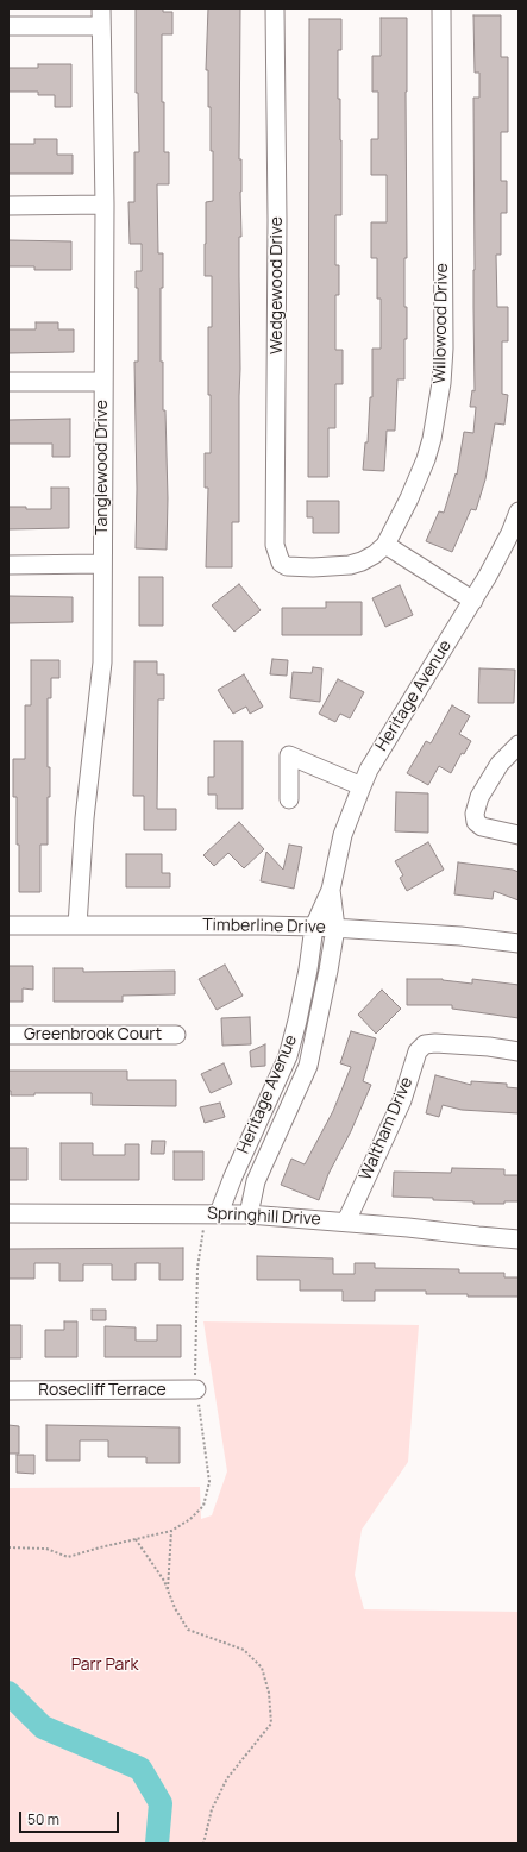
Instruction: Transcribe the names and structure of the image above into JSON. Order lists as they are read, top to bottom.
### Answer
{
  "streets": {
    "street": [
      "Wedgewood Drive",
      "Willowood Drive",
      "Tanglewood Drive",
      "Heritage Avenue",
      "Timberline Drive",
      "Greenbrook Court",
      "Waltham Drive",
      "Springhill Drive",
      "Rosecliff Terrace"
    ]
  },
  "crossings": [
    ["Wedgewood Drive", "Willowood Drive"],
    ["Tanglewood Drive", "Timberline Drive"],
    ["Heritage Avenue", "Timberline Drive"],
    ["Heritage Avenue", "Springhill Drive"],
    ["Waltham Drive", "Springhill Drive"]
  ],
  "parks": ["Parr Park"],
  "scale_bar": "50 m"
}
